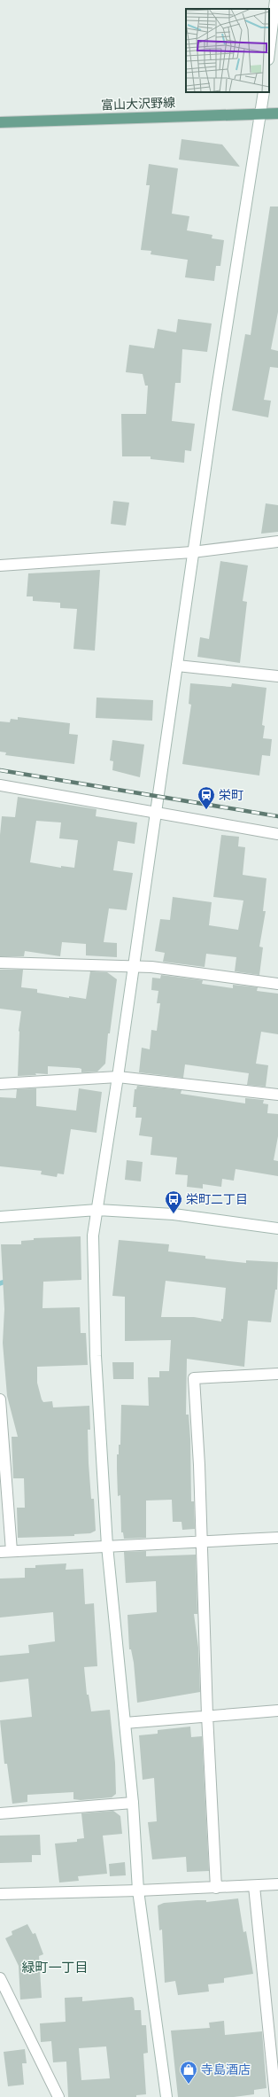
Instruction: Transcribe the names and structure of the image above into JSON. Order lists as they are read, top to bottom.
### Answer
{
  "streets": {
    "main road": ["富山大沢野線"]
  },
  "districts": ["緑町一丁目"],
  "places": {
    "station": ["栄町"],
    "bus stop": ["栄町二丁目"],
    "shop": ["寺島酒店"]
  }
}
